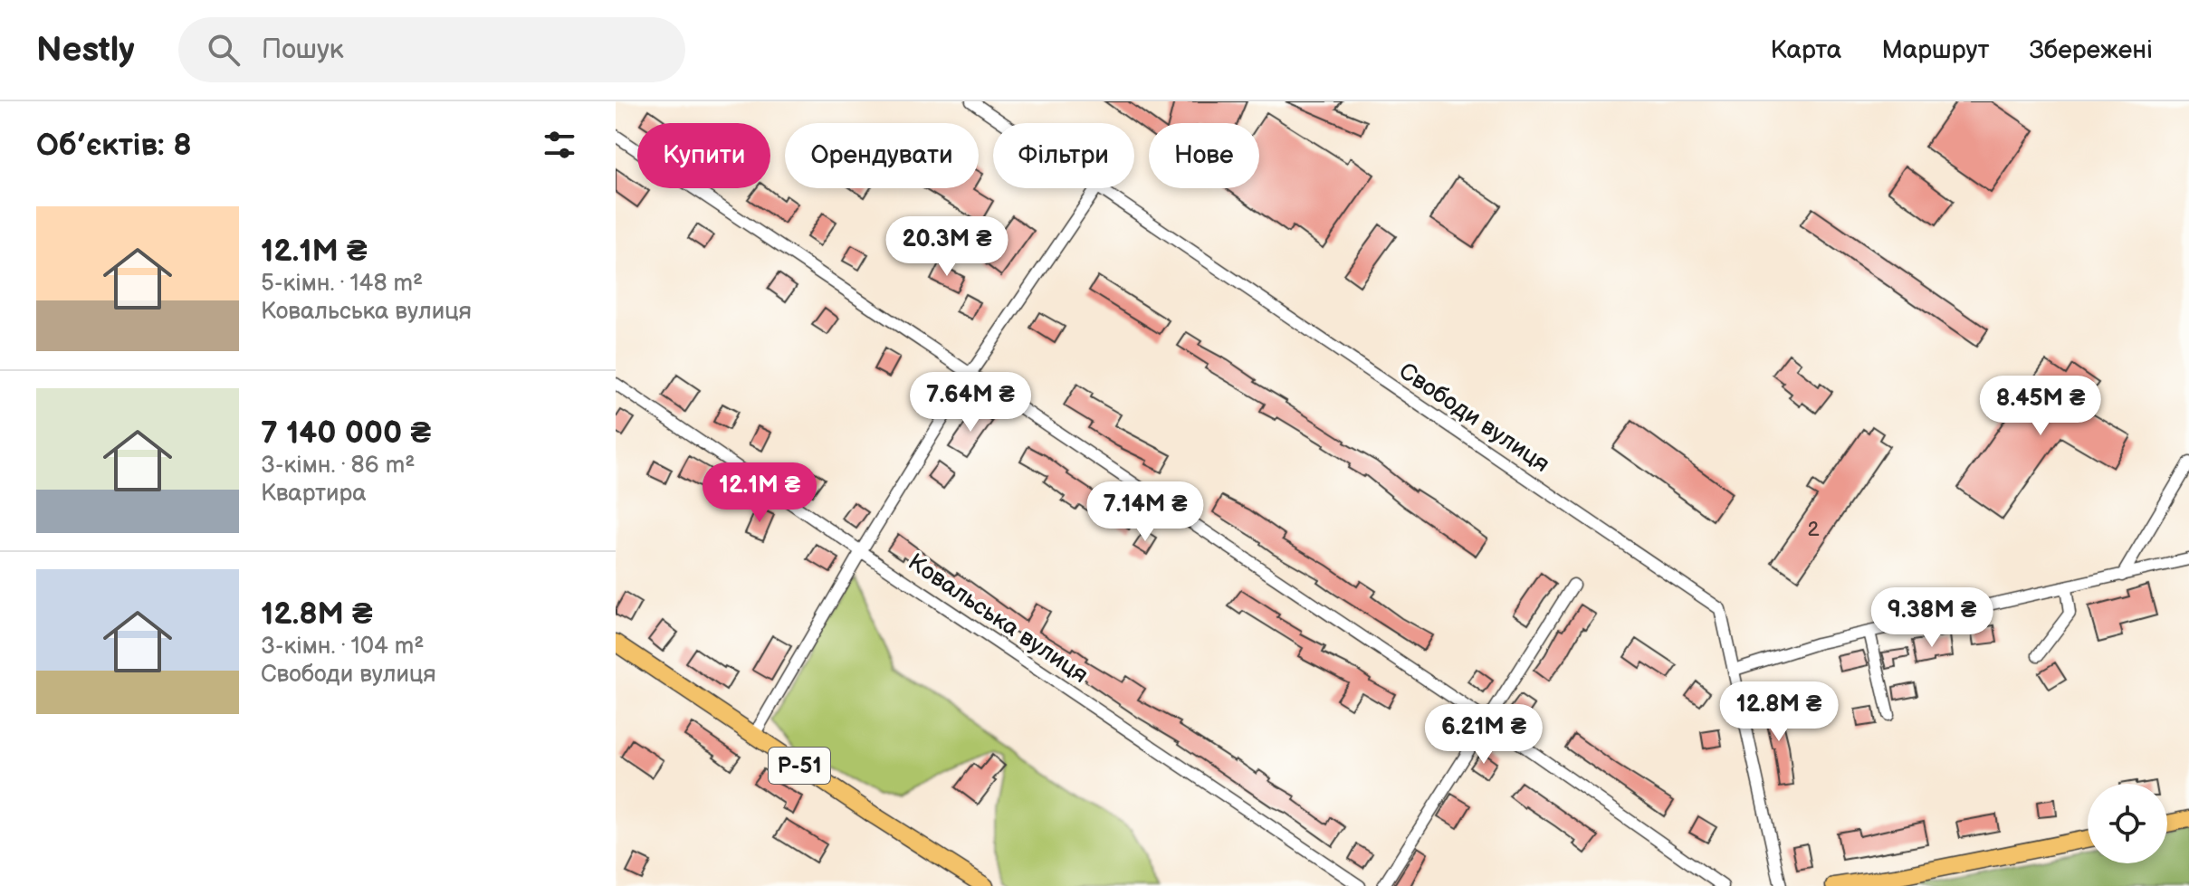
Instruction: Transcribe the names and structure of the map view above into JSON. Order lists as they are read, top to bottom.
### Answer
{
  "streets": {
    "main road": ["Р-51"],
    "street": ["Свободи вулиця", "Ковальська вулиця"]
  },
  "house_numbers": ["2"],
  "page": {
    "header": "Nestly",
    "search": "Пошук",
    "nav": ["Карта", "Маршрут", "Збережені"],
    "heading": "Об’єктів: 8",
    "chip": [
      "Купити",
      "Орендувати",
      "Фільтри",
      "Нове"
    ],
    "list": [
      {
        "name": "12.1M ₴",
        "note": "5-кімн. · 148 m² · Ковальська вулиця"
      },
      {
        "name": "7 140 000 ₴",
        "note": "3-кімн. · 86 m² · Квартира"
      },
      {
        "name": "12.8M ₴",
        "note": "3-кімн. · 104 m² · Свободи вулиця"
      }
    ],
    "price": [
      "20.3M ₴",
      "7.64M ₴",
      "8.45M ₴",
      "12.1M ₴",
      "7.14M ₴",
      "9.38M ₴",
      "12.8M ₴",
      "6.21M ₴"
    ]
  }
}
